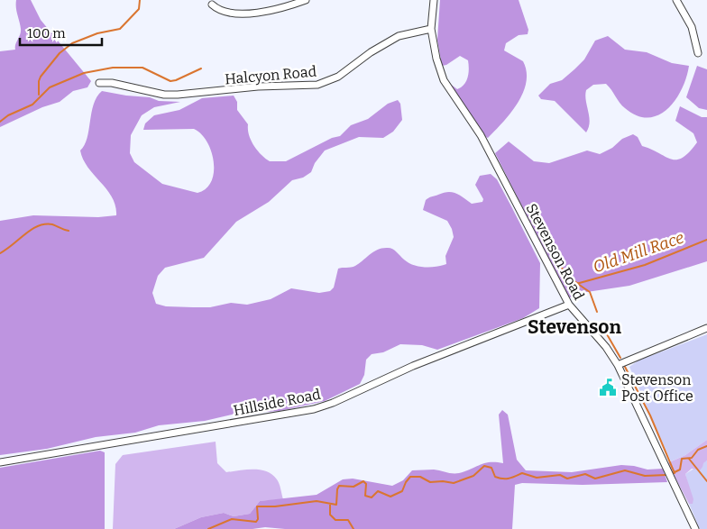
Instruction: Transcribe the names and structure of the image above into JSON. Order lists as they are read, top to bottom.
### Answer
{
  "streets": {
    "street": ["Halcyon Road", "Stevenson Road", "Hillside Road"]
  },
  "crossings": [
    ["Halcyon Road", "Stevenson Road"],
    ["Stevenson Road", "Hillside Road"]
  ],
  "districts": ["Stevenson"],
  "water": ["Old Mill Race"],
  "places": {
    "public building": ["Stevenson Post Office"]
  },
  "scale_bar": "100 m"
}
